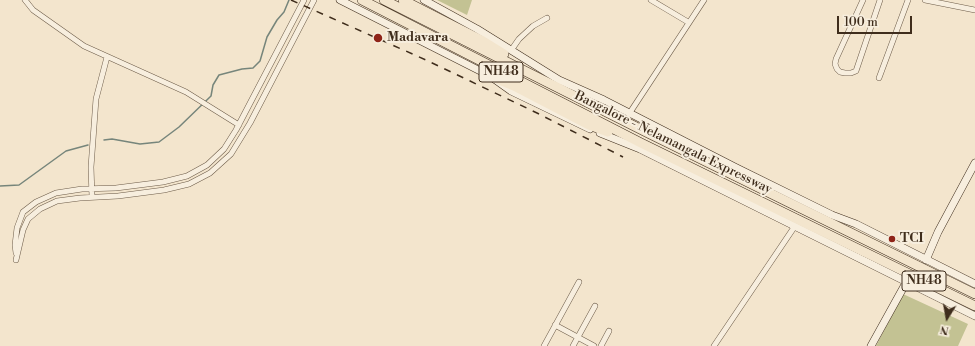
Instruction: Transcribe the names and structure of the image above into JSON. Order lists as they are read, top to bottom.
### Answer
{
  "streets": {
    "highway": ["NH48", "Bangalore - Nelamangala Expressway"]
  },
  "places": ["Madavara", "TCI"],
  "scale_bar": "100 m",
  "north": "bottom"
}
